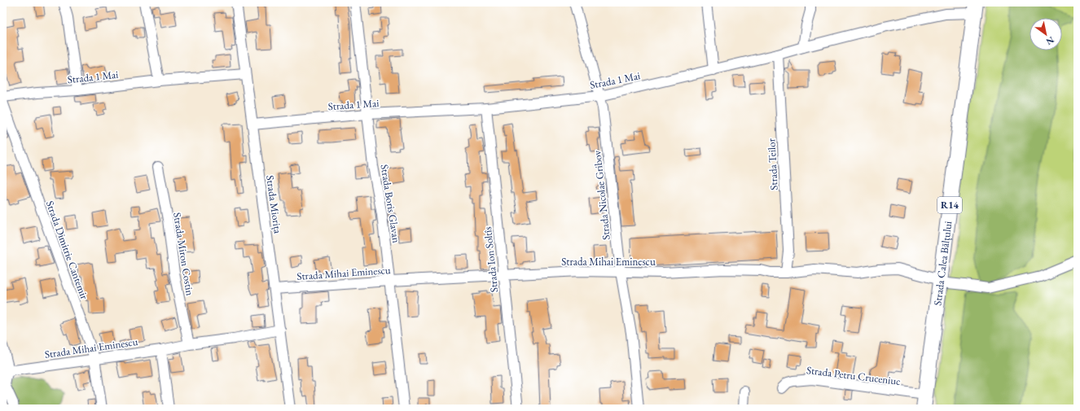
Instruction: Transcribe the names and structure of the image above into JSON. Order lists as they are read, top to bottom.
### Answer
{
  "streets": {
    "main road": ["R14", "Strada Calea Bălțului"],
    "street": [
      "Strada 1 Mai",
      "Strada Teilor",
      "Strada Nicolae Gribov",
      "Strada Boris Glavan",
      "Strada Miorița",
      "Strada Dimitrie Cantemir",
      "Strada Miron Costin",
      "Strada Ion Soltîs",
      "Strada Mihai Eminescu",
      "Strada Petru Cruceniuc"
    ]
  },
  "crossings": [
    ["Strada 1 Mai", "Strada Teilor"],
    ["Strada 1 Mai", "Strada Nicolae Gribov"],
    ["Strada 1 Mai", "Strada Boris Glavan"],
    ["Strada 1 Mai", "Strada Miorița"],
    ["Strada 1 Mai", "Strada Ion Soltîs"],
    ["Strada 1 Mai", "Strada Calea Bălțului"],
    ["Strada Teilor", "Strada Mihai Eminescu"],
    ["Strada Nicolae Gribov", "Strada Mihai Eminescu"],
    ["Strada Boris Glavan", "Strada Mihai Eminescu"],
    ["Strada Miorița", "Strada Mihai Eminescu"],
    ["Strada Dimitrie Cantemir", "Strada Mihai Eminescu"],
    ["Strada Miron Costin", "Strada Mihai Eminescu"],
    ["Strada Ion Soltîs", "Strada Mihai Eminescu"],
    ["Strada Mihai Eminescu", "Strada Calea Bălțului"],
    ["Strada Calea Bălțului", "Strada Petru Cruceniuc"]
  ],
  "north": "bottom right"
}
